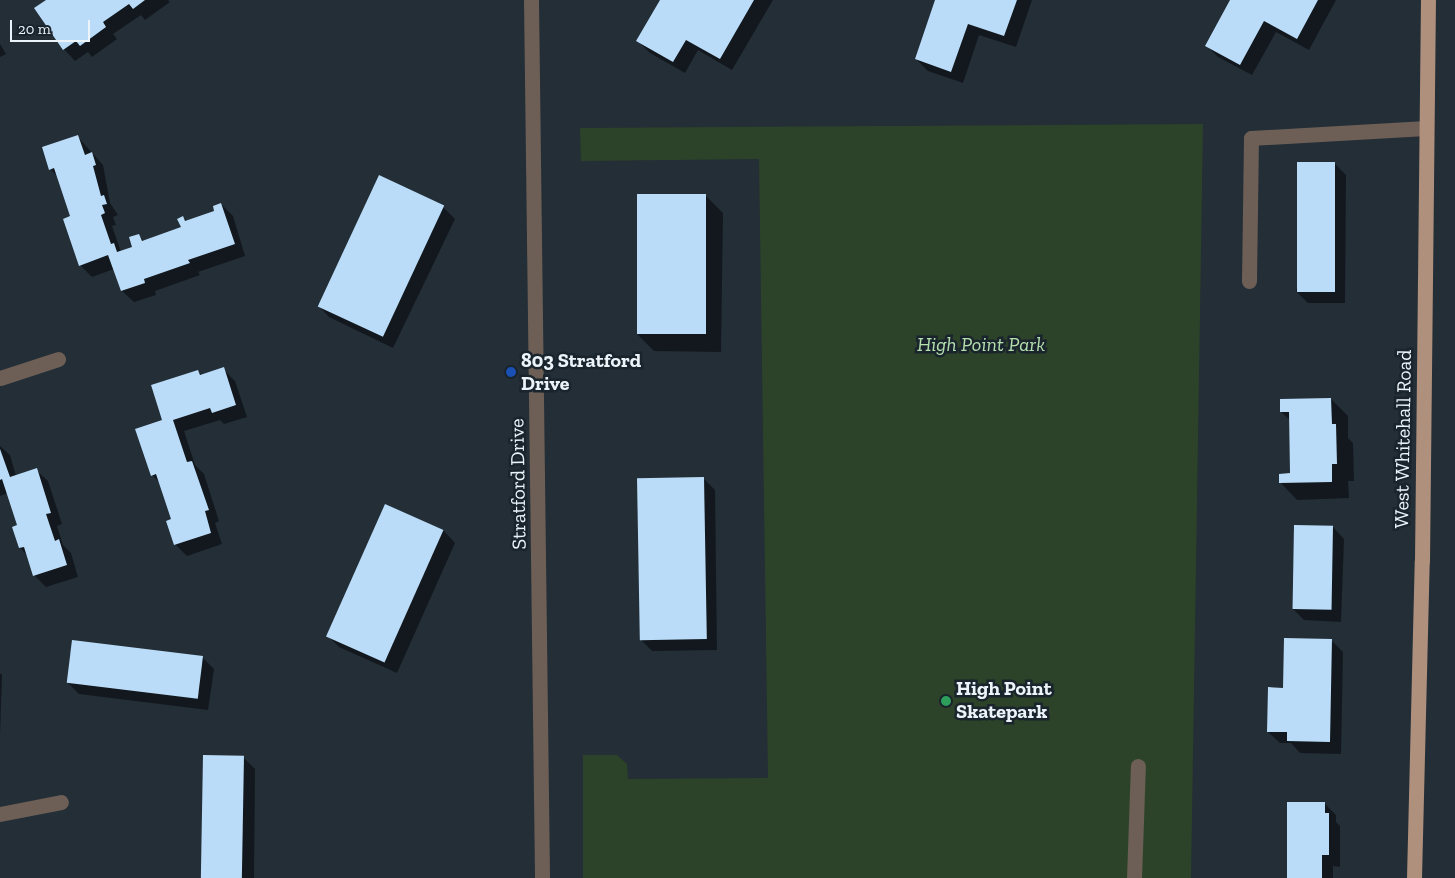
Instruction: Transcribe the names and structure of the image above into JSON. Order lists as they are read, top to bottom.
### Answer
{
  "streets": {
    "main road": ["West Whitehall Road"],
    "street": ["Stratford Drive"]
  },
  "parks": ["High Point Park"],
  "places": ["803 Stratford Drive", "High Point Skatepark"],
  "scale_bar": "20 m"
}
